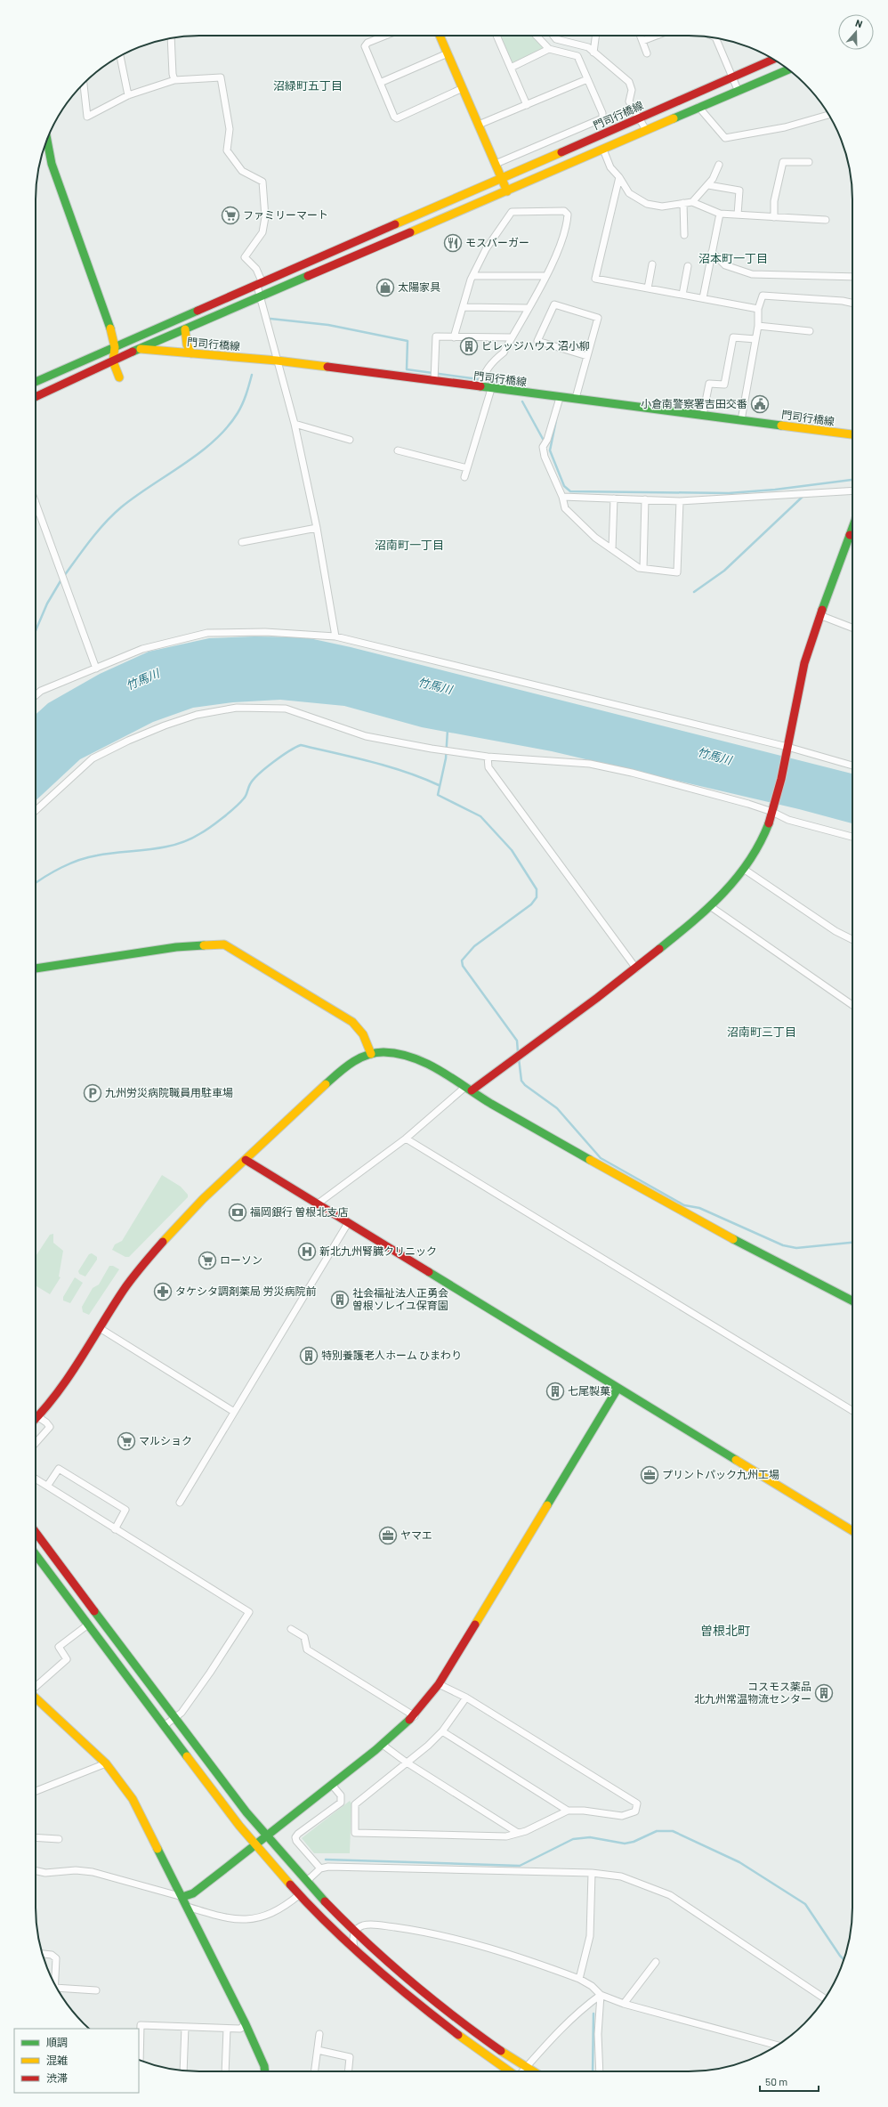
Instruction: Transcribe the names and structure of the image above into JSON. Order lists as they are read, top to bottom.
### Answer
{
  "streets": {
    "street": ["門司行橋線"]
  },
  "districts": [
    "沼緑町五丁目",
    "沼本町一丁目",
    "沼南町一丁目",
    "沼南町三丁目",
    "曽根北町"
  ],
  "water": ["竹馬川"],
  "places": {
    "supermarket": ["ファミリーマート", "ローソン", "マルショク"],
    "restaurant": ["モスバーガー"],
    "shop": ["太陽家具"],
    "building": [
      "ビレッジハウス 沼小柳",
      "社会福祉法人正勇会 曽根ソレイユ保育園",
      "特別養護老人ホーム ひまわり",
      "七尾製菓",
      "コスモス薬品 北九州常温物流センター"
    ],
    "public building": ["小倉南警察署吉田交番"],
    "parking": ["九州労災病院職員用駐車場"],
    "bank": ["福岡銀行 曽根北支店"],
    "hospital": ["新北九州腎臓クリニック"],
    "pharmacy": ["タケシタ調剤薬局 労災病院前"],
    "office": ["プリントパック九州工場", "ヤマエ"]
  },
  "legend": ["順調", "混雑", "渋滞"],
  "scale_bar": "50 m",
  "north": "top"
}
